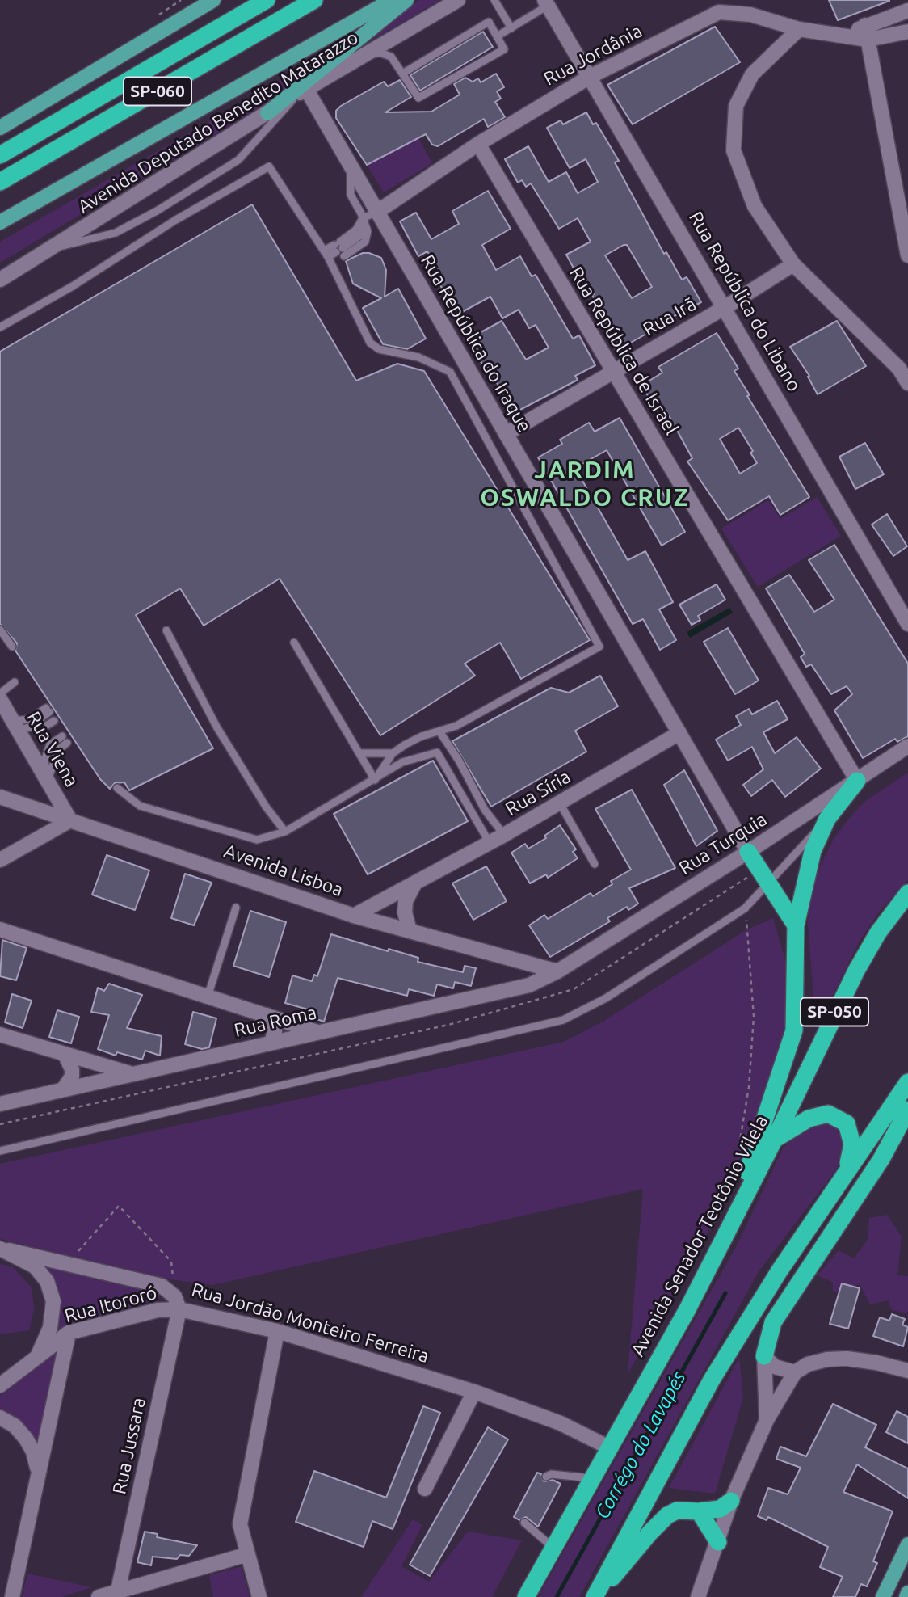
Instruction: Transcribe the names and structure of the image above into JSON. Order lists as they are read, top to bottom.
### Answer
{
  "streets": {
    "highway": ["SP-060", "SP-050", "Avenida Senador Teotônio Vilela"],
    "street": [
      "Rua Jordânia",
      "Avenida Deputado Benedito Matarazzo",
      "Rua República do Libano",
      "Rua Irã",
      "Rua República do Iraque",
      "Rua República de Israel",
      "Rua Viena",
      "Rua Síria",
      "Rua Turquia",
      "Avenida Lisboa",
      "Rua Roma",
      "Rua Itororó",
      "Rua Jordão Monteiro Ferreira",
      "Rua Jussara"
    ]
  },
  "crossings": [
    ["Rua Jordânia", "Rua República do Libano"],
    ["Rua Jordânia", "Rua República do Iraque"],
    ["Rua Jordânia", "Rua República de Israel"],
    ["Avenida Deputado Benedito Matarazzo", "Rua República do Iraque"],
    ["Rua República do Libano", "Rua Irã"],
    ["Rua Irã", "Rua República do Iraque"],
    ["Rua Irã", "Rua República de Israel"],
    ["Rua República do Iraque", "Rua Síria"],
    ["Rua República do Iraque", "Rua Turquia"],
    ["Rua República de Israel", "Rua Turquia"],
    ["Rua Viena", "Avenida Lisboa"],
    ["Rua Síria", "Avenida Lisboa"],
    ["Rua Turquia", "Avenida Lisboa"],
    ["Rua Turquia", "Rua Roma"],
    ["Avenida Lisboa", "Rua Roma"],
    ["Avenida Senador Teotônio Vilela", "Rua Jordão Monteiro Ferreira"],
    ["Rua Itororó", "Rua Jordão Monteiro Ferreira"],
    ["Rua Itororó", "Rua Jussara"],
    ["Rua Jordão Monteiro Ferreira", "Rua Jussara"]
  ],
  "districts": ["JARDIM OSWALDO CRUZ"],
  "water": ["Corrégo do Lavapés"]
}
